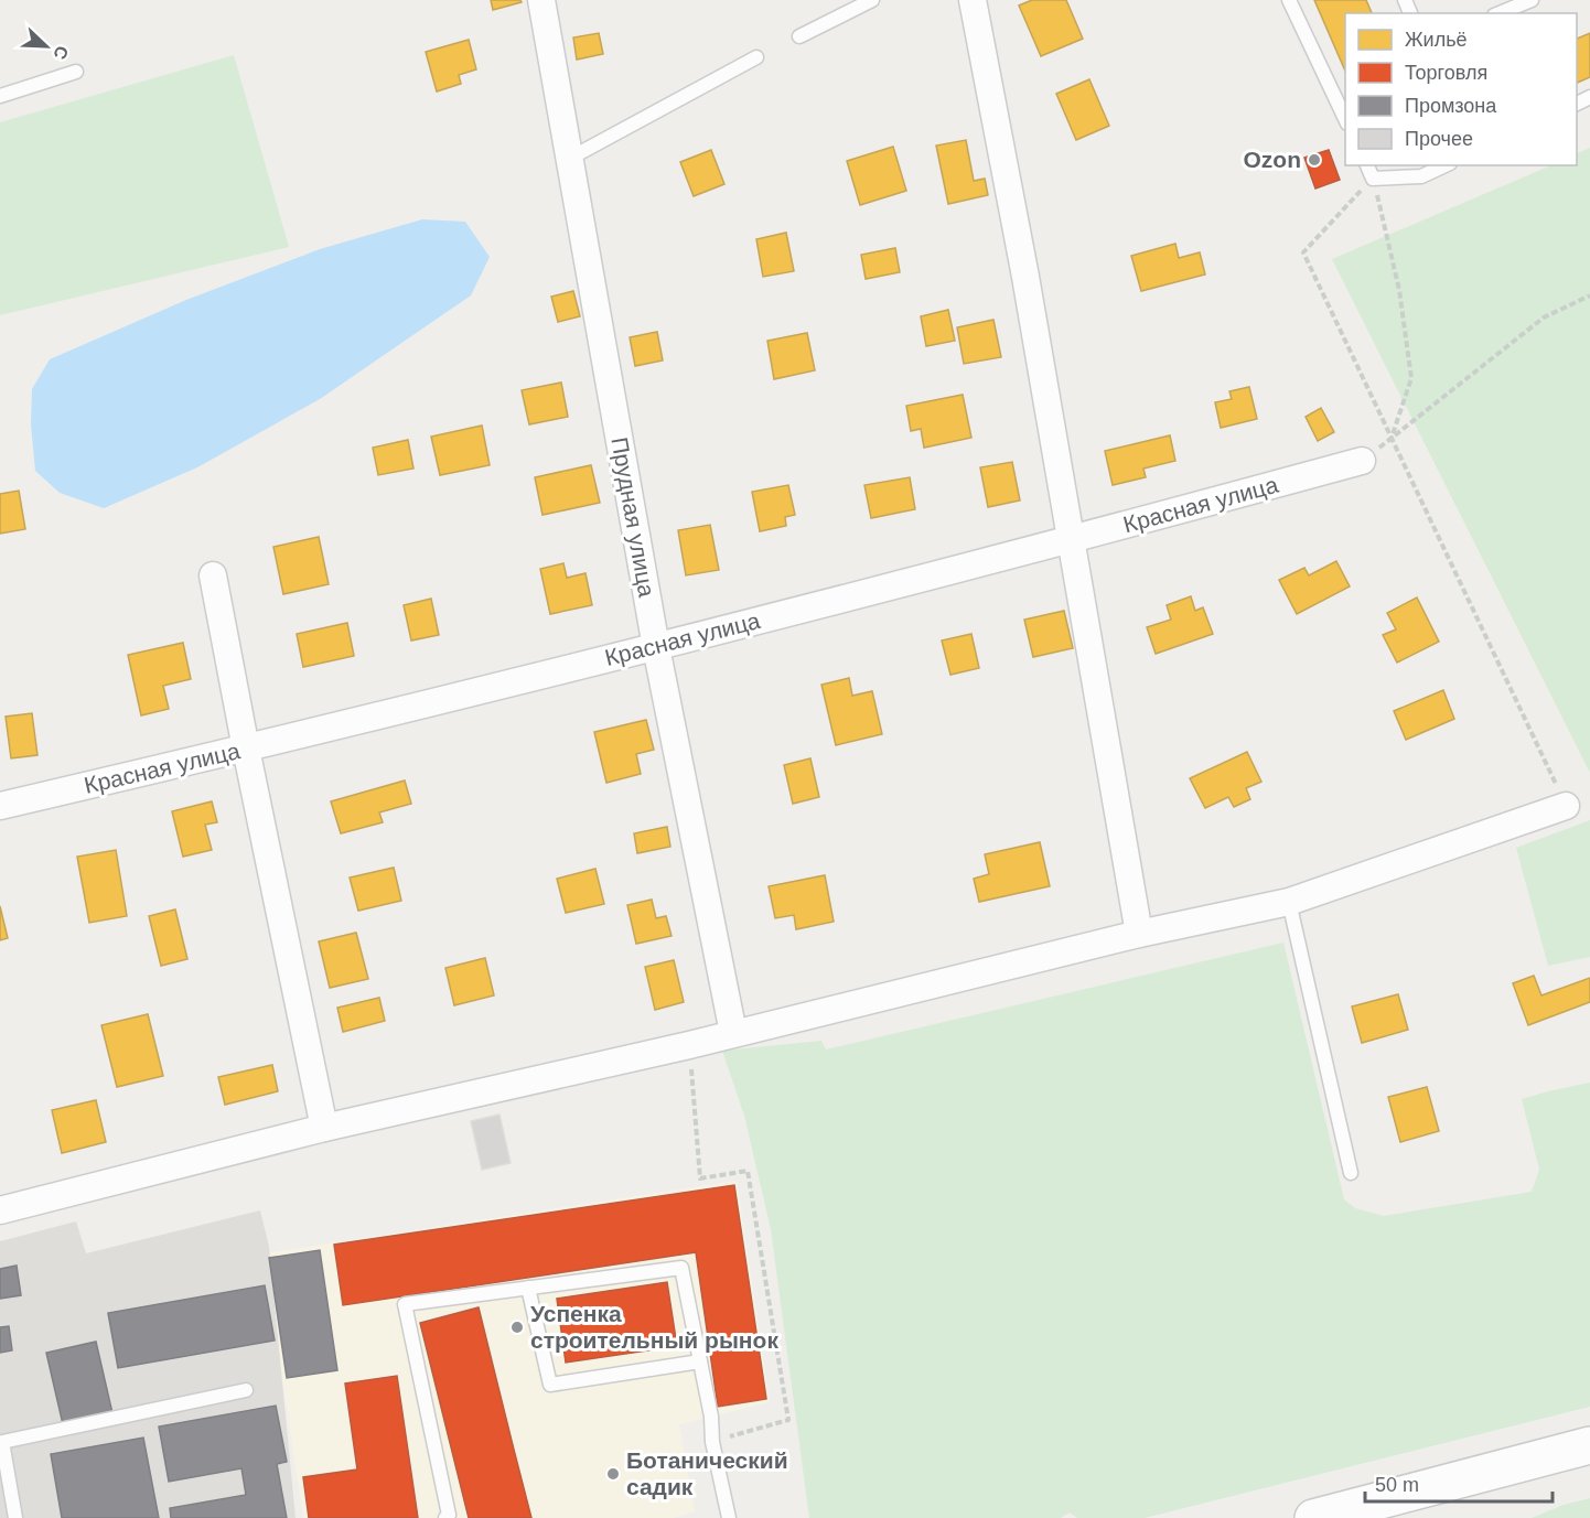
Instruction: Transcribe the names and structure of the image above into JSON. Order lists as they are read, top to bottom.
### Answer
{
  "streets": {
    "street": ["Красная улица", "Прудная улица"]
  },
  "crossings": [
    ["Красная улица", "Прудная улица"]
  ],
  "places": ["Ozon", "Успенка строительный рынок", "Ботанический садик"],
  "legend": [
    "Жильё",
    "Торговля",
    "Промзона",
    "Прочее"
  ],
  "scale_bar": "50 m",
  "north": "bottom right"
}
